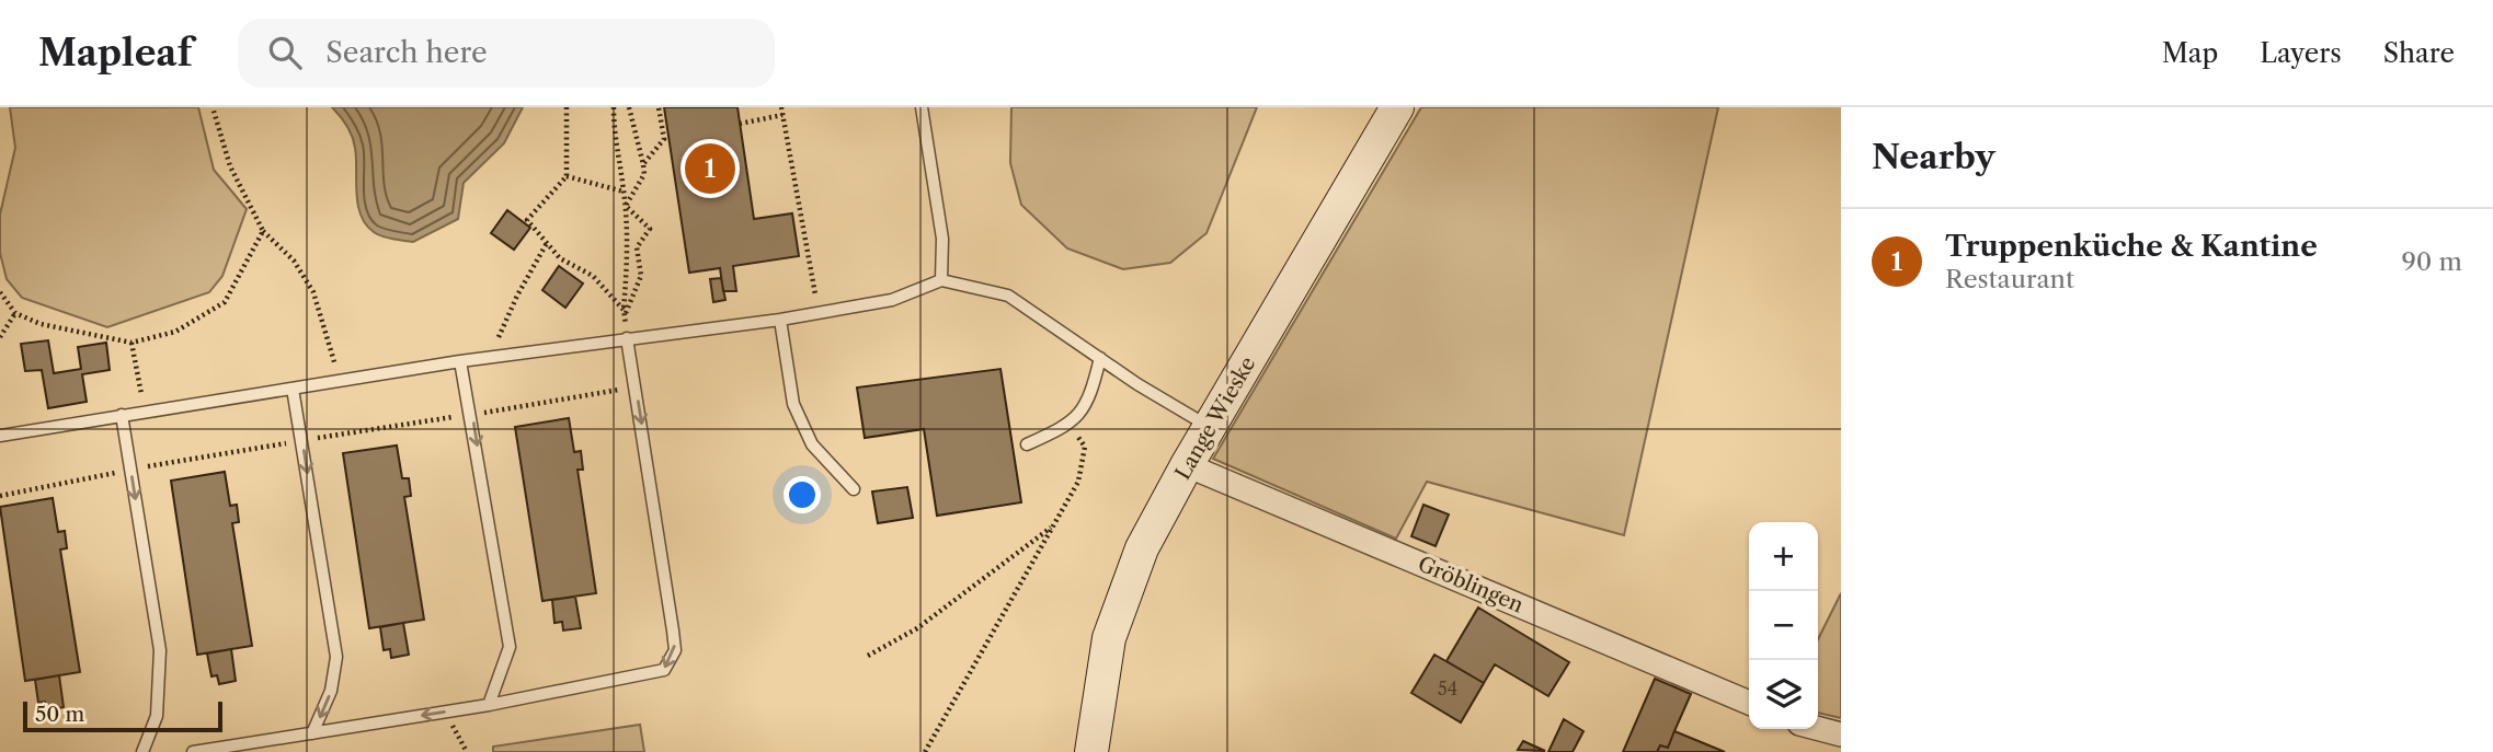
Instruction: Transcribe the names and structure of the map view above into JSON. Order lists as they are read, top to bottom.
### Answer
{
  "streets": {
    "street": ["Lange Wieske", "Gröblingen"]
  },
  "crossings": [
    ["Lange Wieske", "Gröblingen"]
  ],
  "house_numbers": ["54"],
  "scale_bar": "50 m",
  "page": {
    "header": "Mapleaf",
    "search": "Search here",
    "nav": ["Map", "Layers", "Share"],
    "heading": "Nearby",
    "pins": "1",
    "list": [
      {
        "mark": "1",
        "name": "Truppenküche & Kantine",
        "note": "Restaurant",
        "value": "90 m"
      }
    ],
    "map_buttons": ["+", "−"],
    "scale": "50 m"
  }
}
